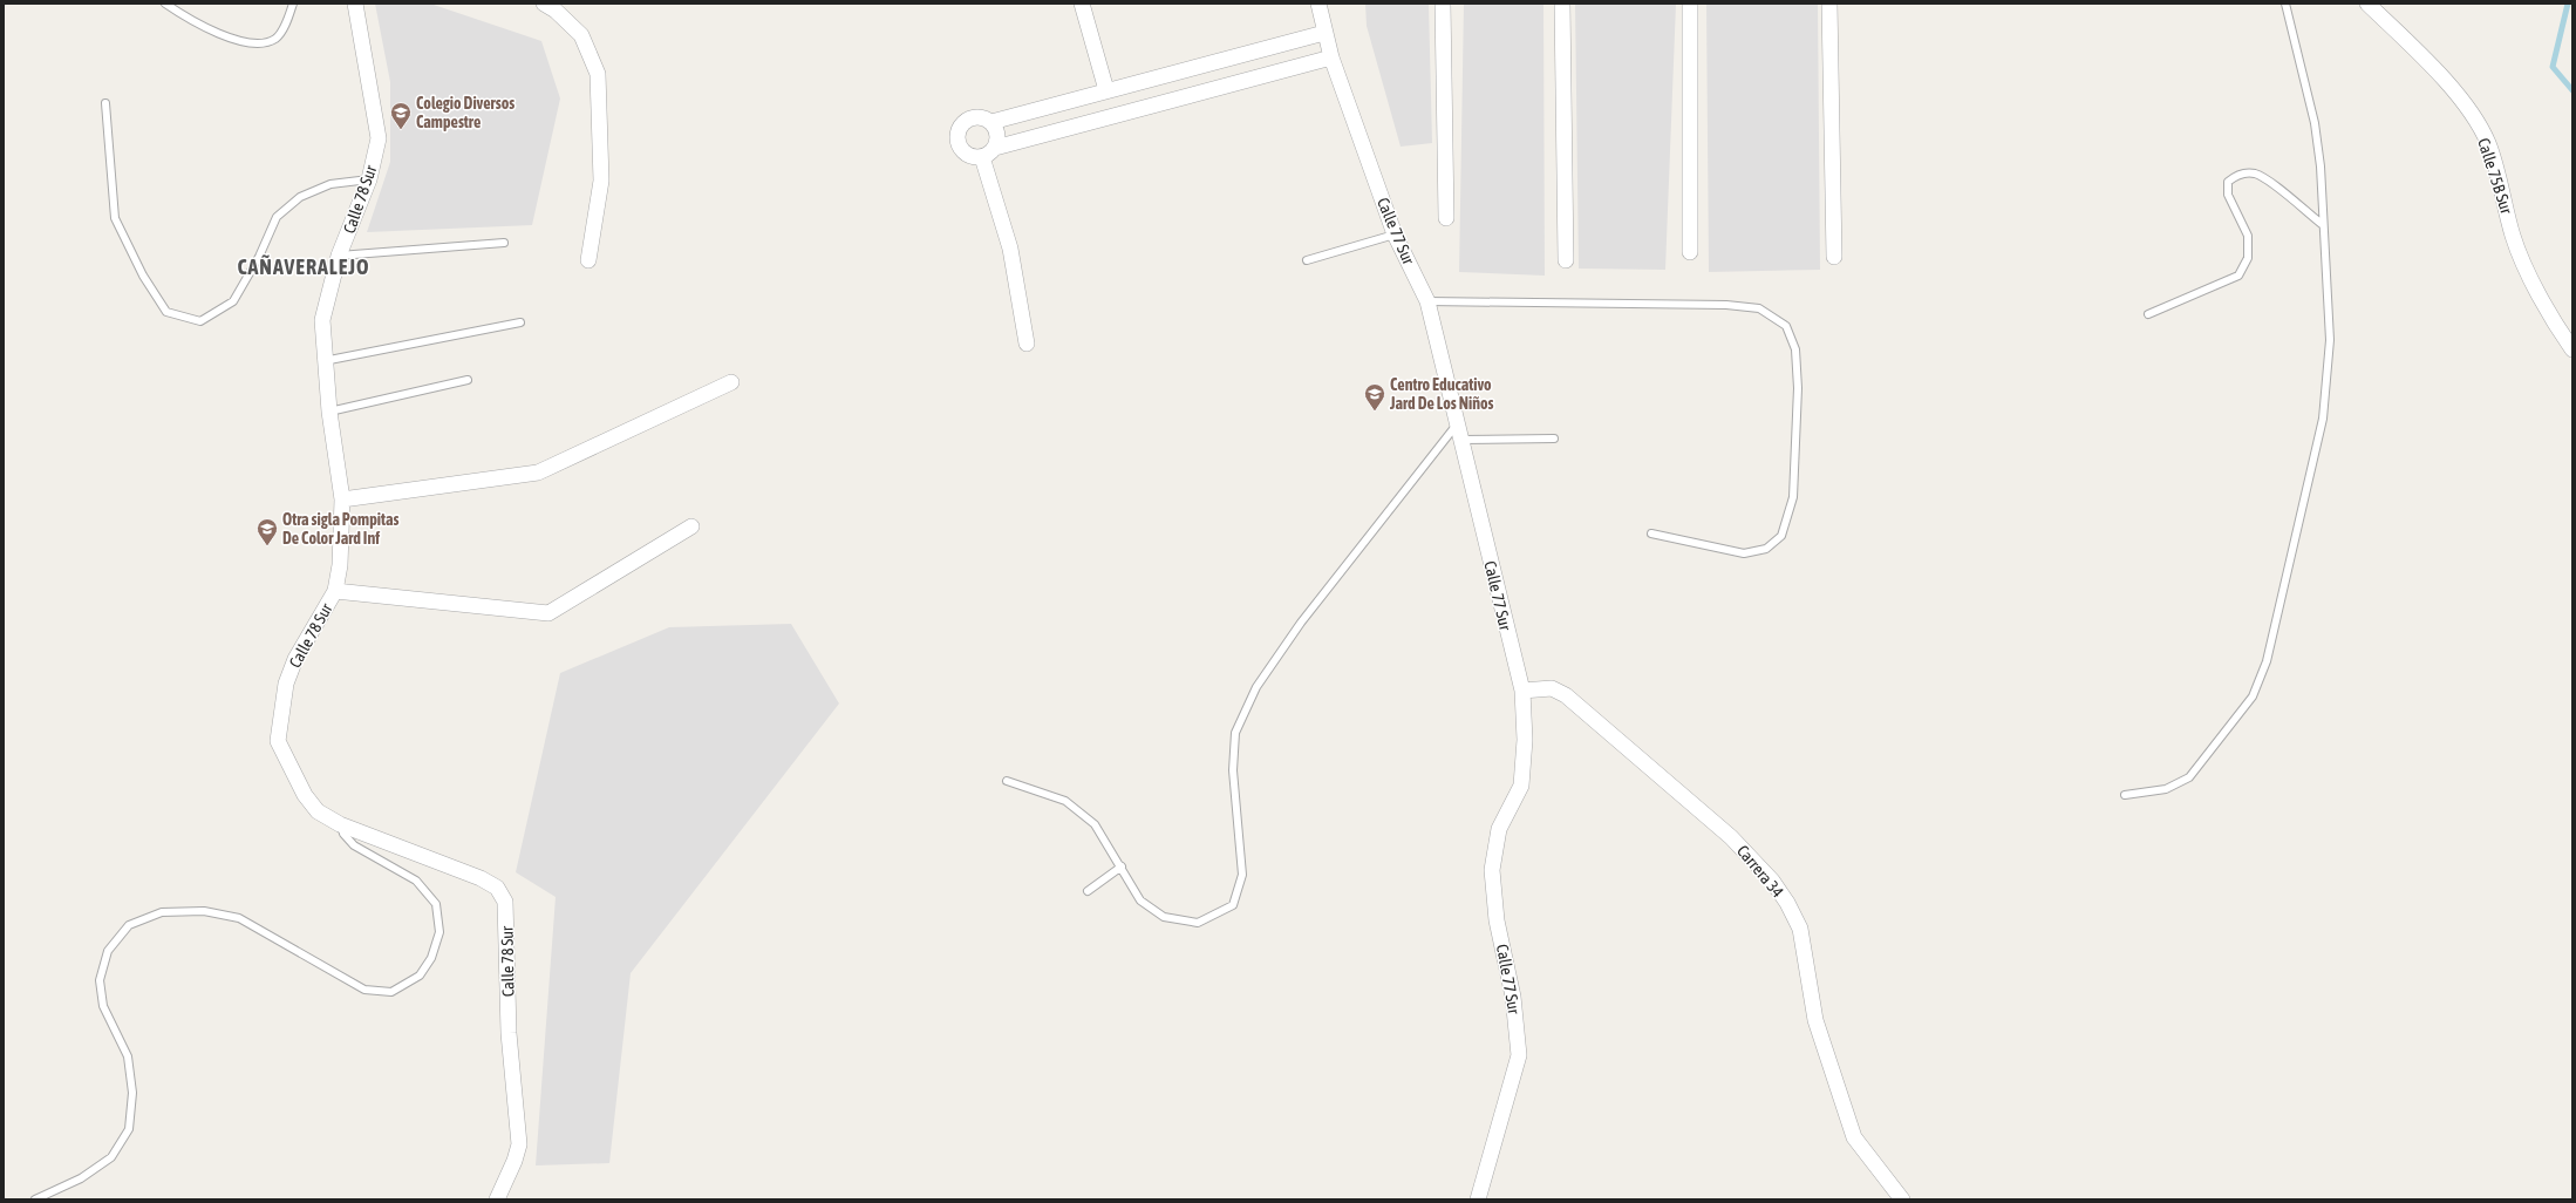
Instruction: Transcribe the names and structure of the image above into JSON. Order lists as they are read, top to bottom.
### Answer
{
  "streets": {
    "street": [
      "Calle 75B Sur",
      "Calle 78 Sur",
      "Calle 77 Sur",
      "Carrera 34"
    ]
  },
  "crossings": [
    ["Calle 77 Sur", "Carrera 34"]
  ],
  "districts": ["CAÑAVERALEJO"],
  "places": {
    "school or university": ["Colegio Diversos Campestre", "Centro Educativo Jard De Los Niños", "Otra sigla Pompitas De Color Jard Inf"]
  }
}
